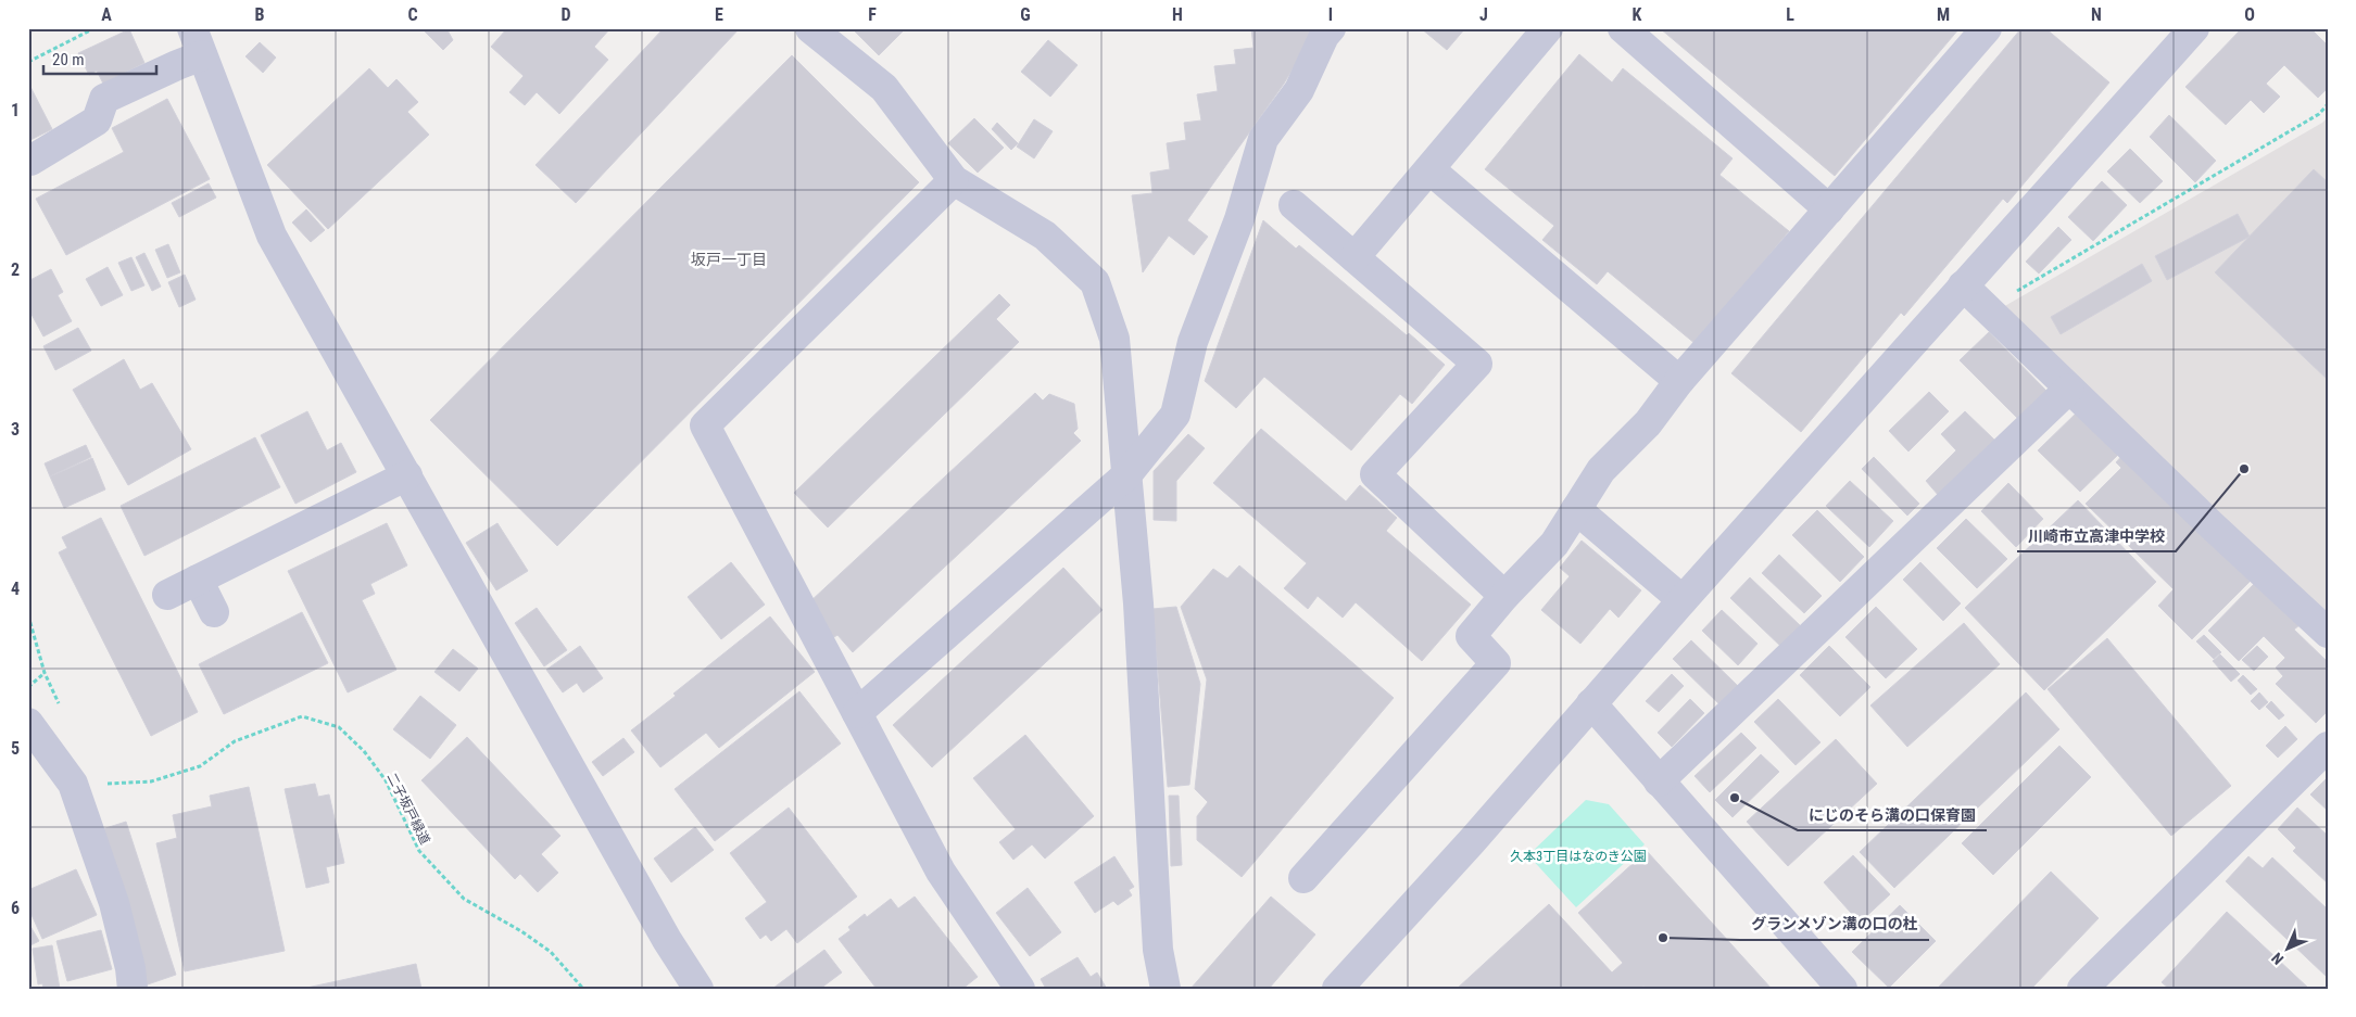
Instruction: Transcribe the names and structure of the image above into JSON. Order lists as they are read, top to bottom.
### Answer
{
  "streets": {
    "path": ["二子坂戸緑道"]
  },
  "districts": ["坂戸一丁目"],
  "parks": ["久本3丁目はなのき公園"],
  "places": ["川崎市立高津中学校", "にじのそら溝の口保育園", "グランメゾン溝の口の杜"],
  "scale_bar": "20 m",
  "north": "bottom left",
  "grid": {
    "columns": [
      "A",
      "B",
      "C",
      "D",
      "E",
      "F",
      "G",
      "H",
      "I",
      "J",
      "K",
      "L",
      "M",
      "N",
      "O"
    ],
    "rows": [
      "1",
      "2",
      "3",
      "4",
      "5",
      "6"
    ]
  }
}
